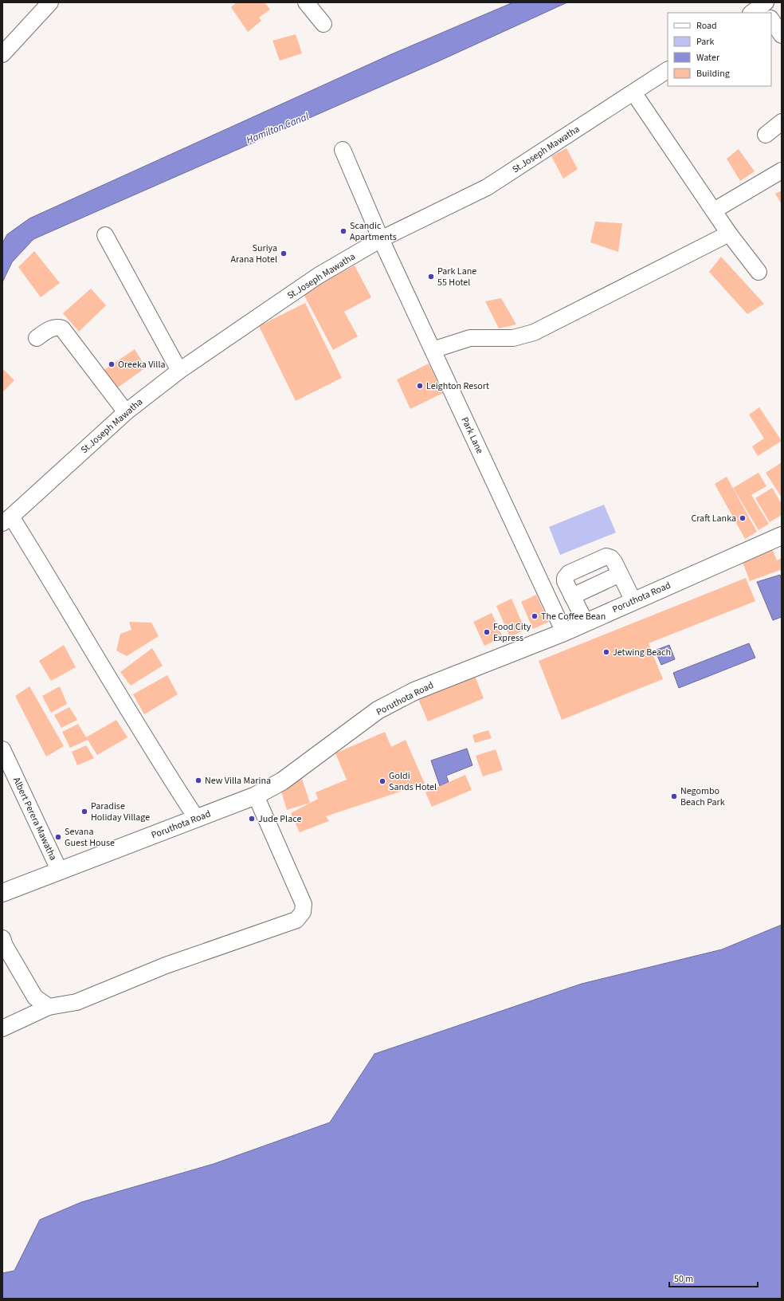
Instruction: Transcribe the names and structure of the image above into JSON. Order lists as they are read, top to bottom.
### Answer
{
  "streets": {
    "main road": ["Poruthota Road"],
    "street": ["St.Joseph Mawatha", "Park Lane", "Albert Perera Mawatha"]
  },
  "crossings": [
    ["St.Joseph Mawatha", "Park Lane"],
    ["Park Lane", "Poruthota Road"],
    ["Poruthota Road", "Albert Perera Mawatha"]
  ],
  "water": ["Hamilton Canal"],
  "places": [
    "Scandic Apartments",
    "Suriya Arana Hotel",
    "Park Lane 55 Hotel",
    "Oreeka Villa",
    "Leighton Resort",
    "Craft Lanka",
    "The Coffee Bean",
    "Food City Express",
    "Jetwing Beach",
    "New Villa Marina",
    "Goldi Sands Hotel",
    "Negombo Beach Park",
    "Paradise Holiday Village",
    "Jude Place",
    "Sevana Guest House"
  ],
  "legend": [
    "Road",
    "Park",
    "Water",
    "Building"
  ],
  "scale_bar": "50 m"
}
